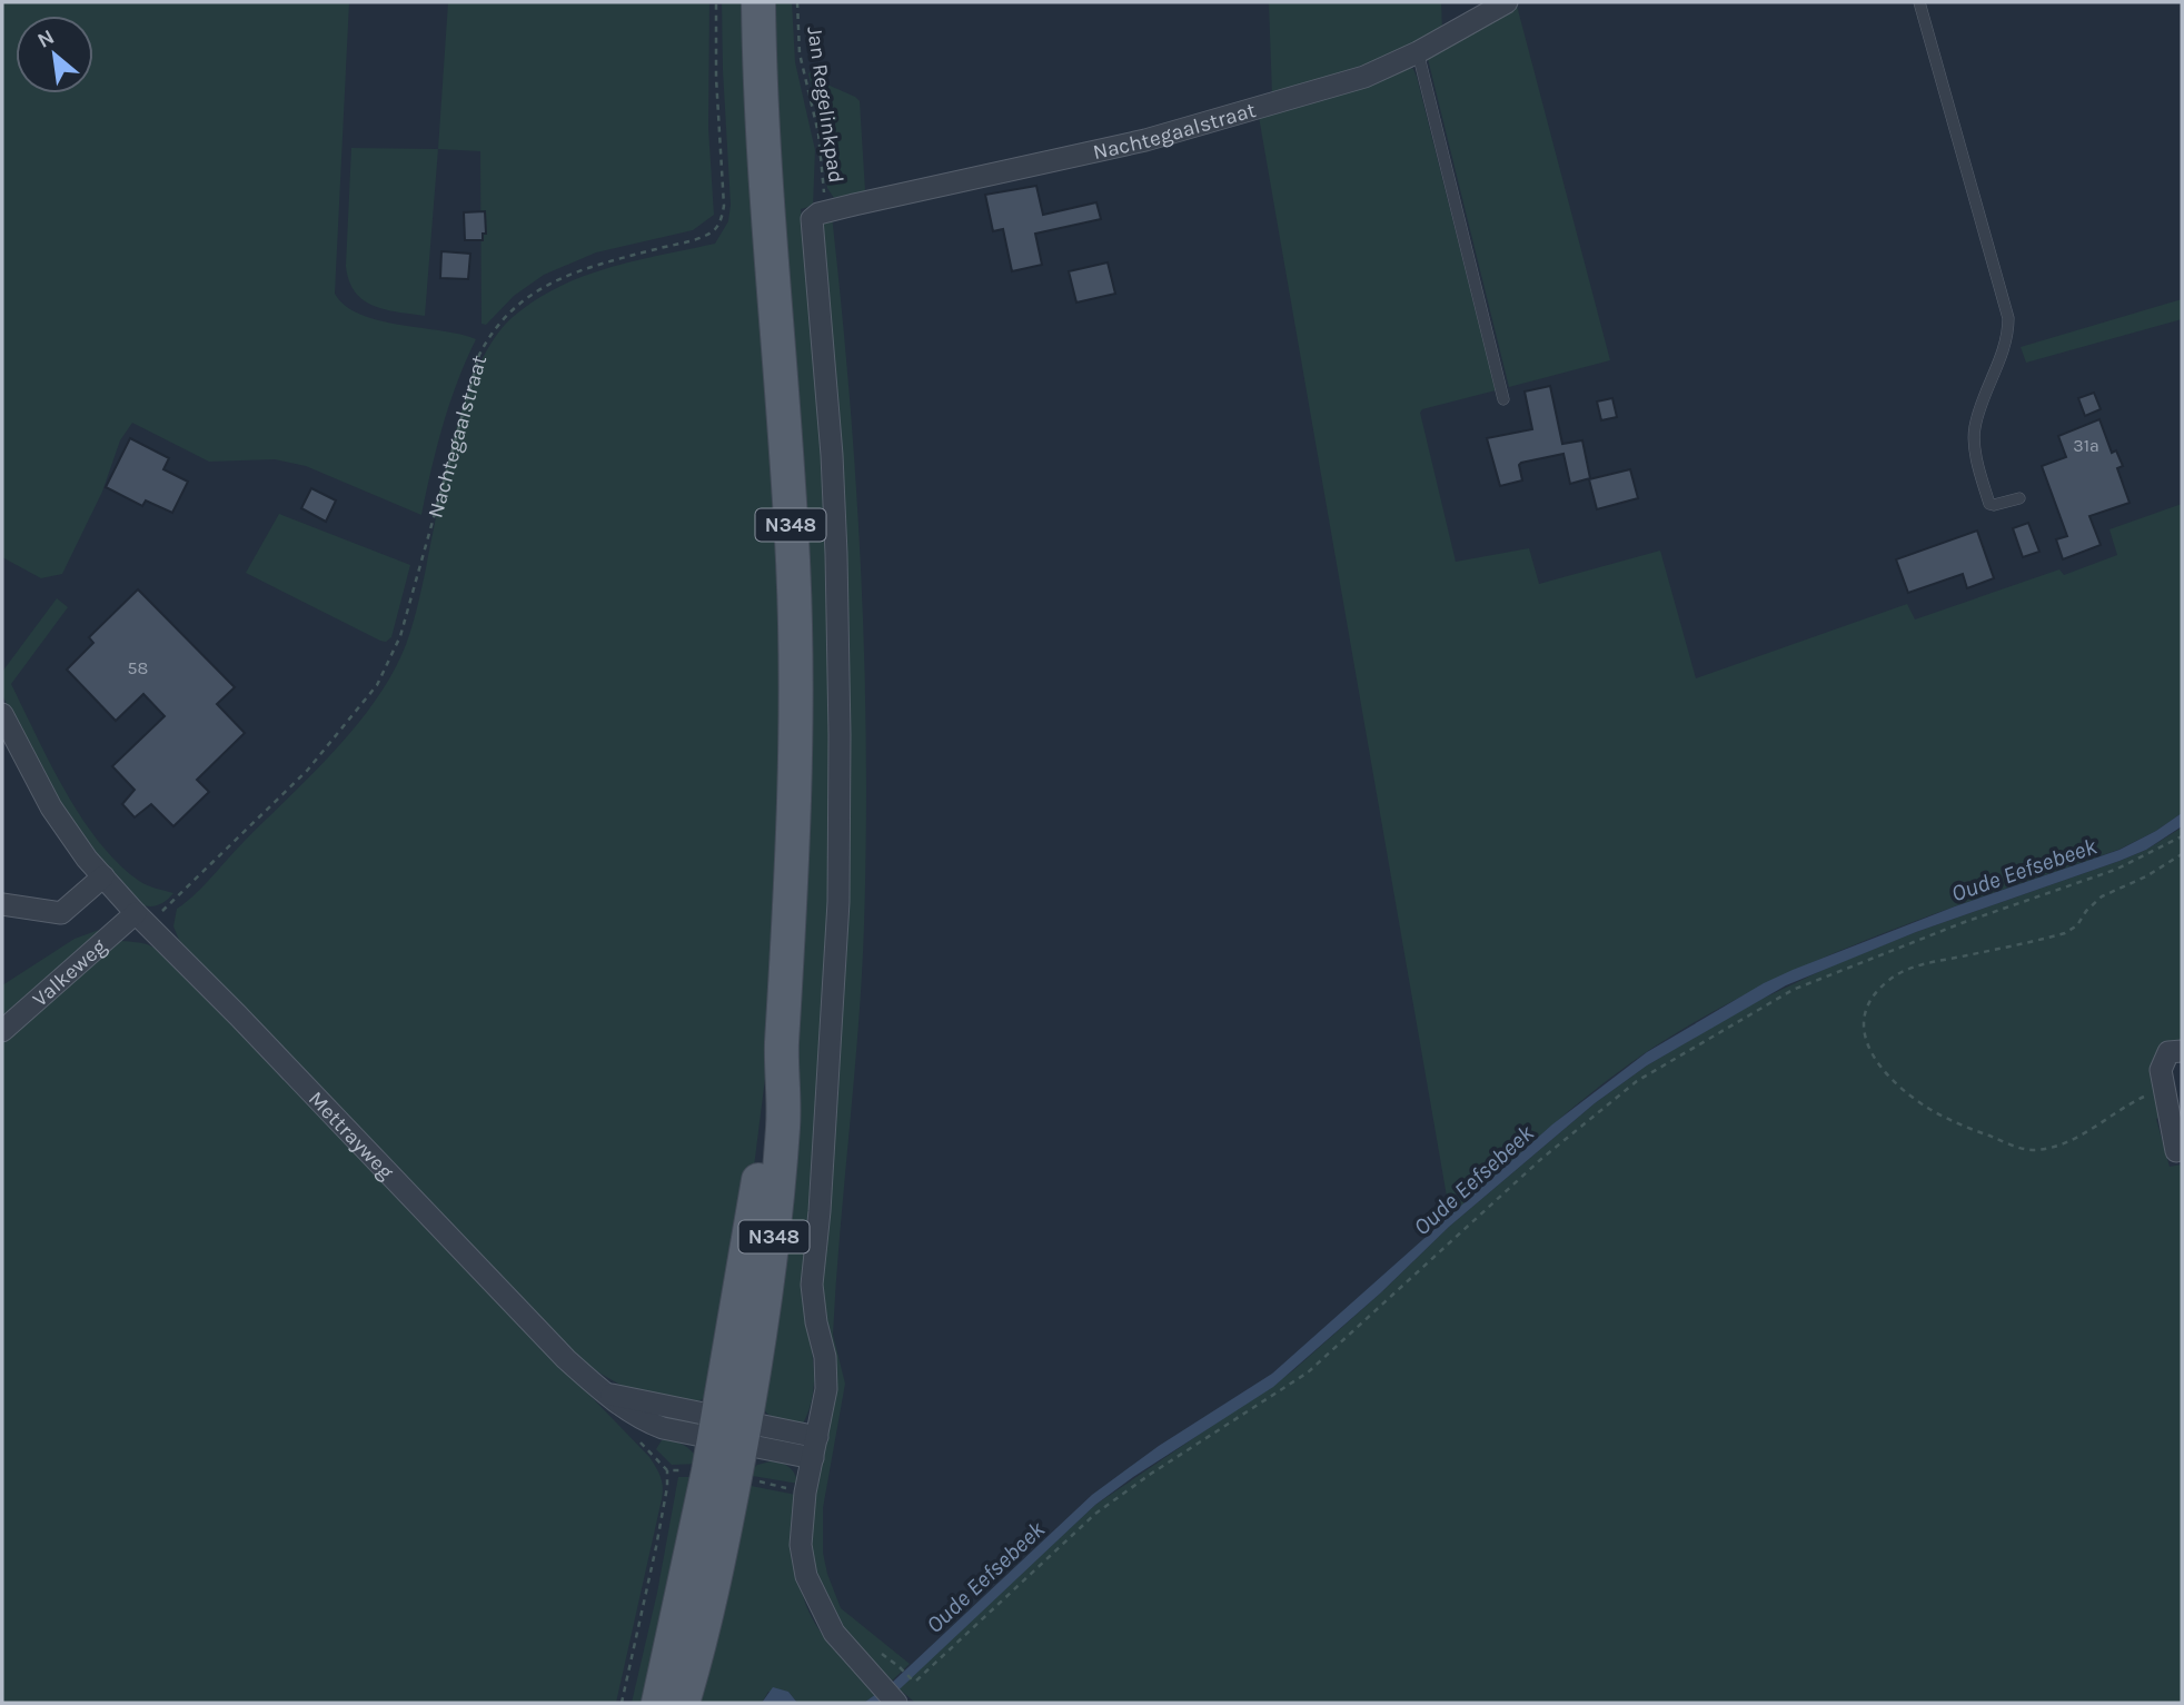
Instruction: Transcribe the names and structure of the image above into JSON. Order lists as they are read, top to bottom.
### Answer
{
  "streets": {
    "main road": ["N348"],
    "street": ["Nachtegaalstraat", "Valkeweg", "Mettrayweg"],
    "path": ["Jan Regelinkpad"]
  },
  "crossings": [
    ["Jan Regelinkpad", "Nachtegaalstraat"],
    ["Nachtegaalstraat", "Valkeweg"],
    ["Nachtegaalstraat", "Mettrayweg"],
    ["N348", "Mettrayweg"],
    ["Valkeweg", "Mettrayweg"]
  ],
  "water": ["Oude Eefsebeek"],
  "house_numbers": ["31a", "58"],
  "north": "top left"
}
